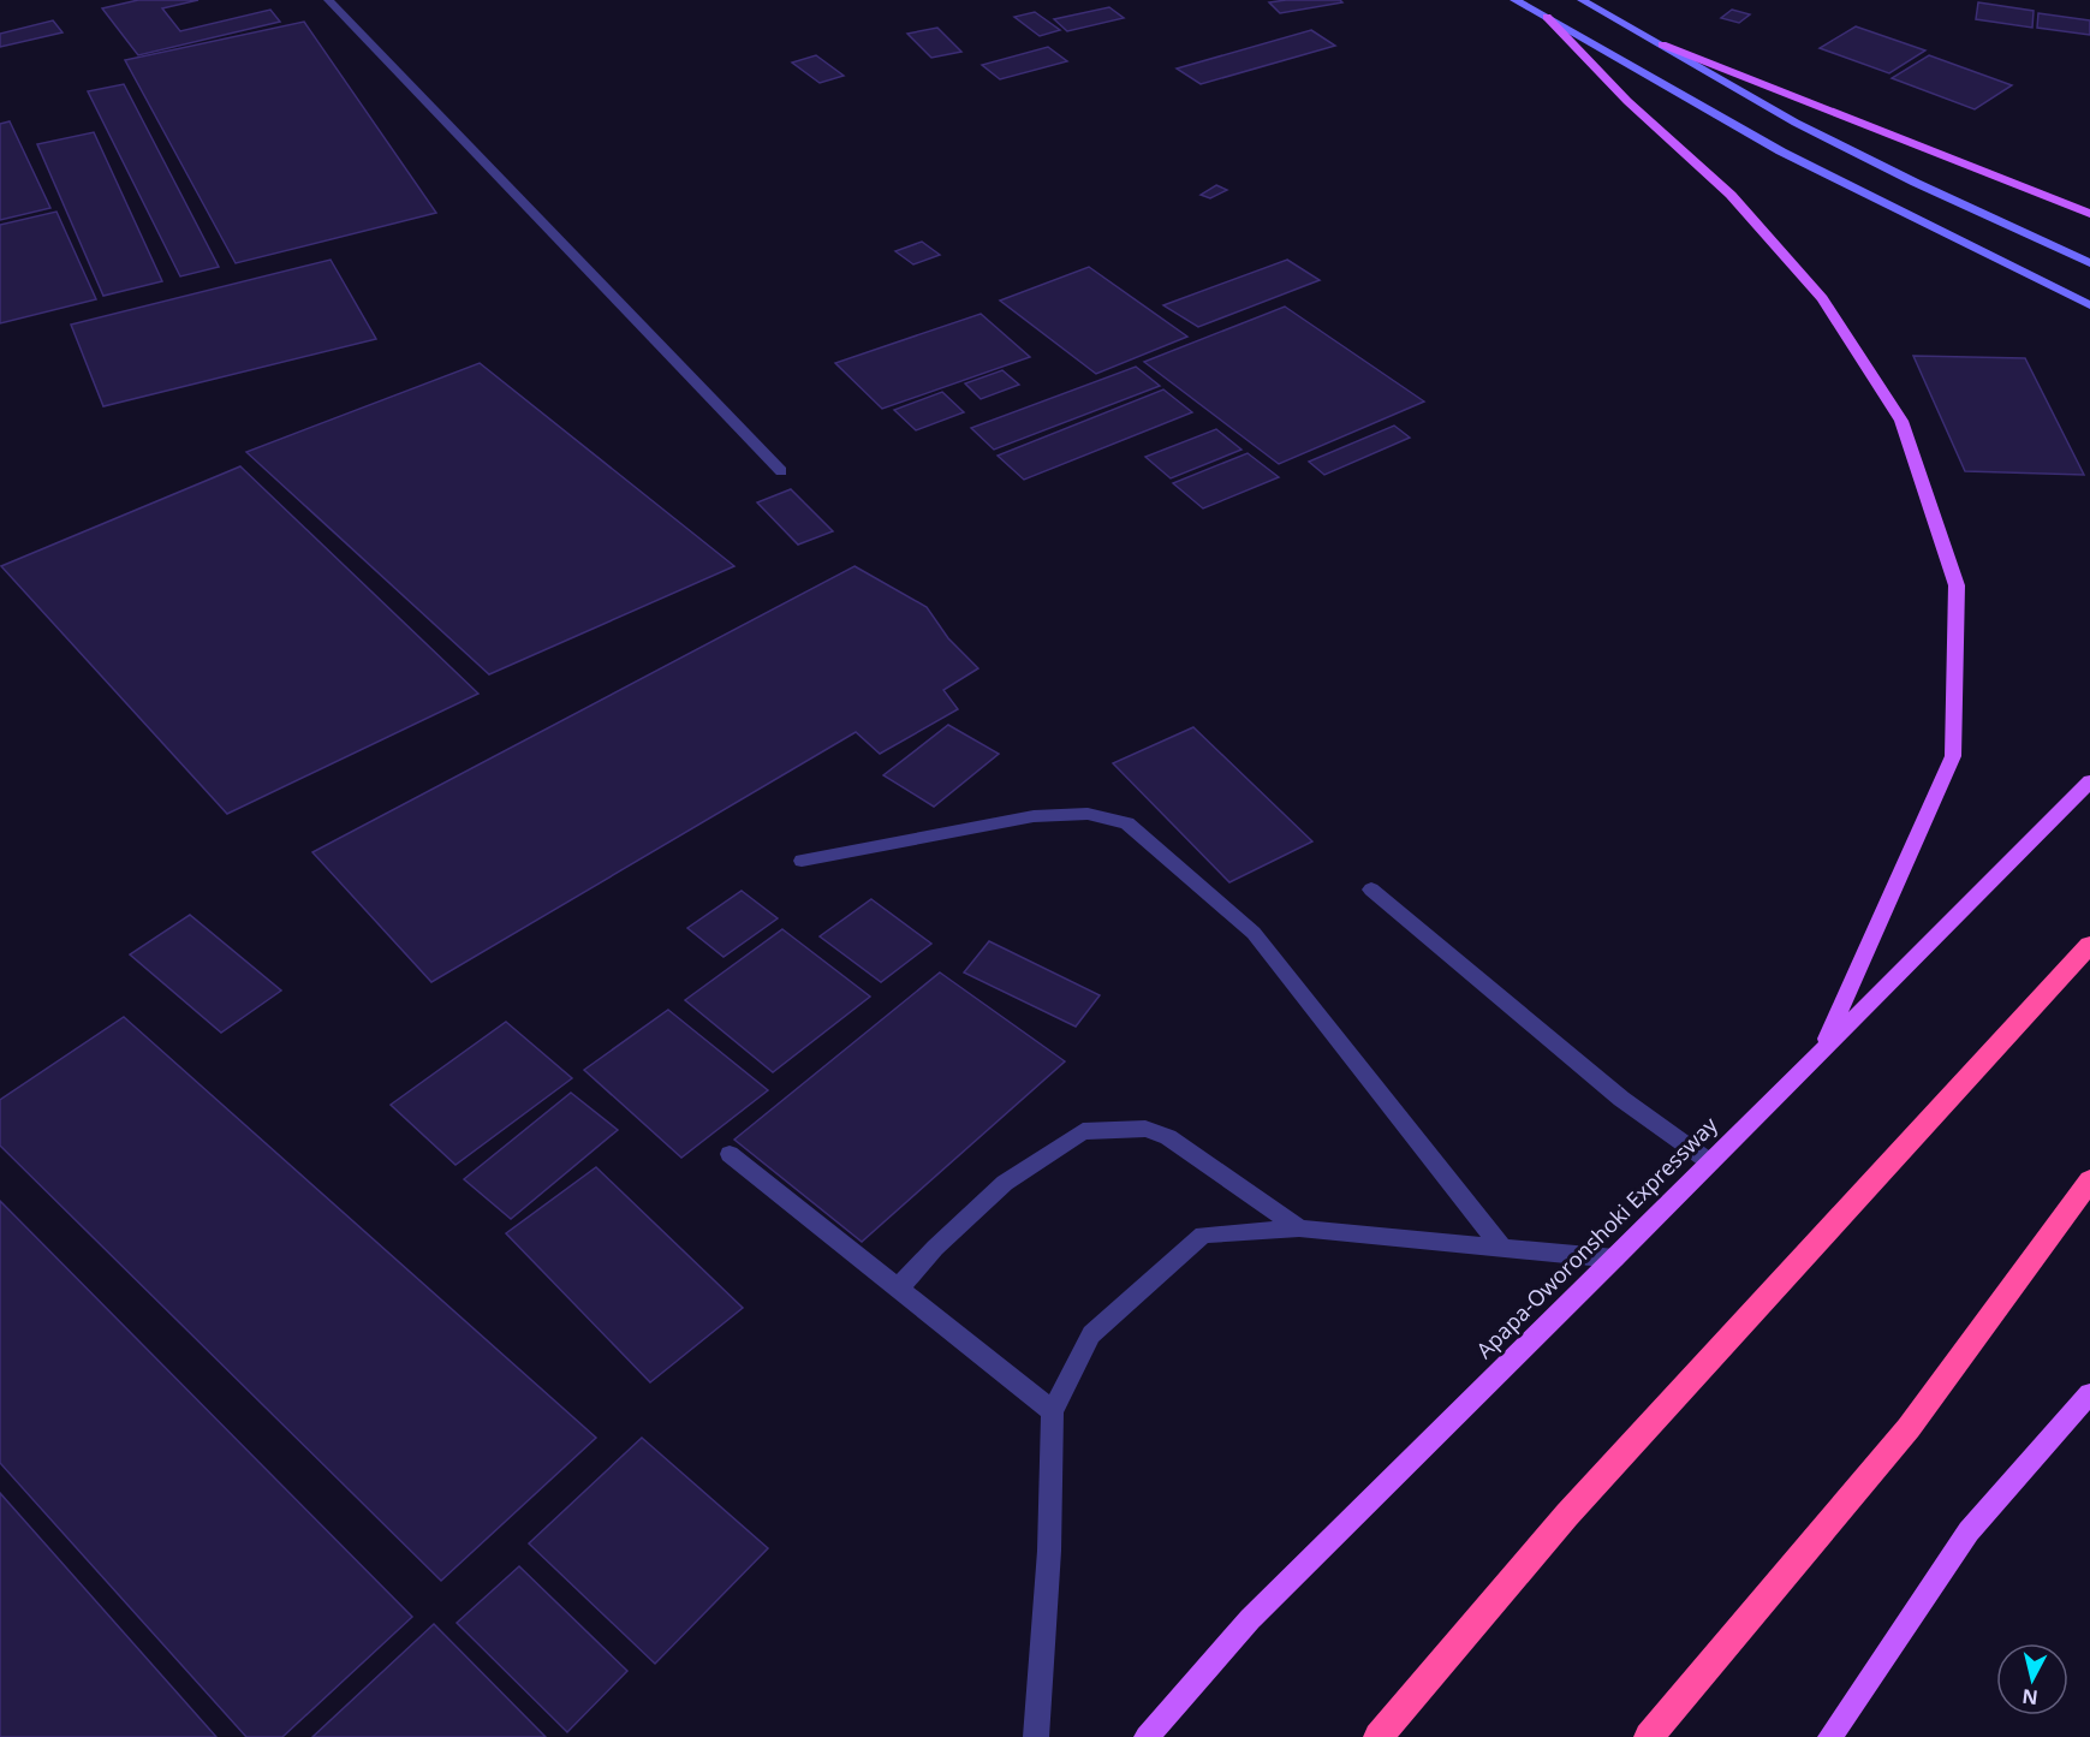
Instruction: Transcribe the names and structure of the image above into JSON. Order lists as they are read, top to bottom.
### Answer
{
  "streets": {
    "main road": ["Apapa-Oworonshoki Expressway"]
  },
  "north": "bottom"
}
